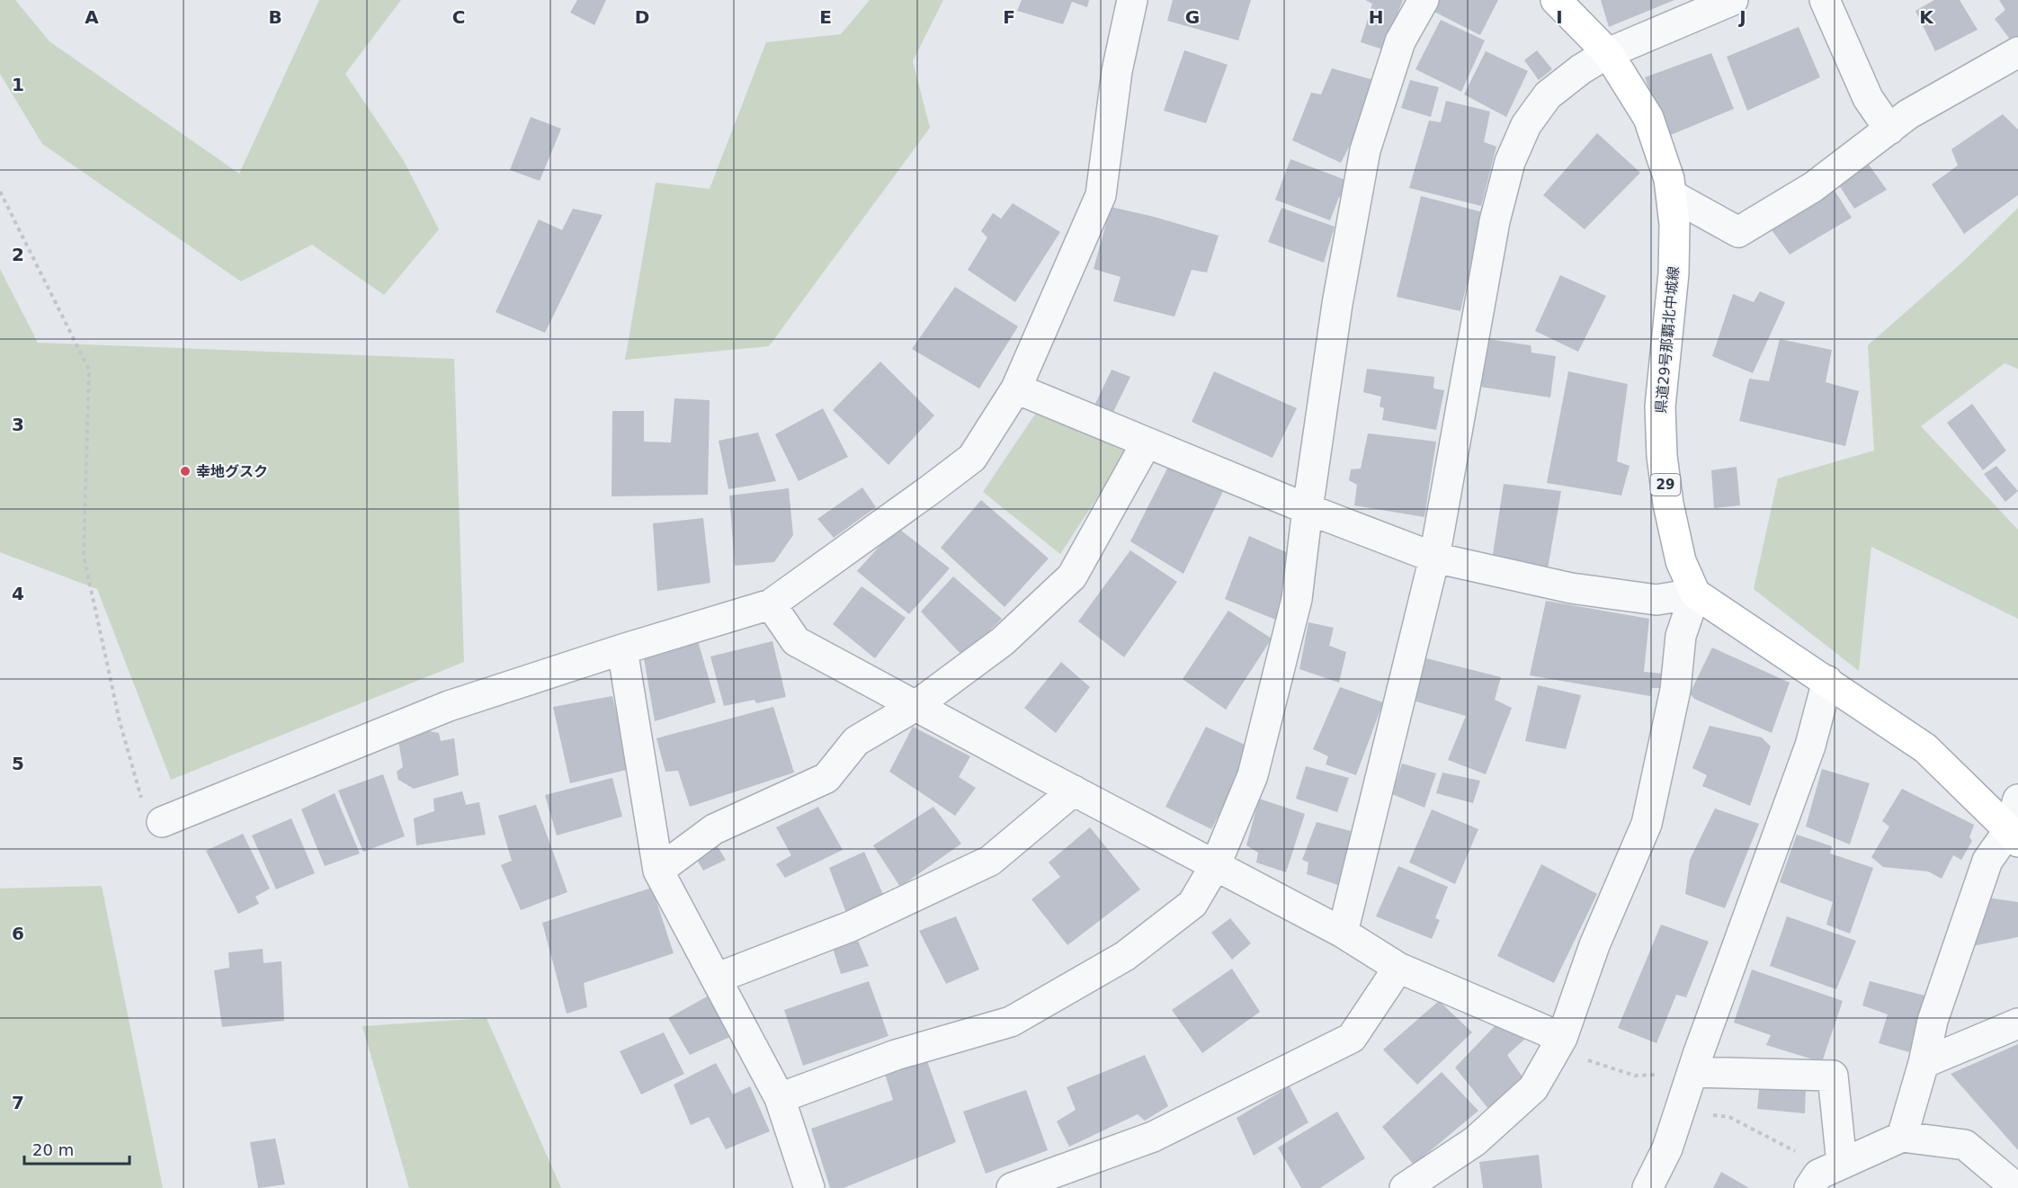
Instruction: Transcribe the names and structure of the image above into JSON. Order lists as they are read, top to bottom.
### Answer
{
  "streets": {
    "main road": ["県道29号那覇北中城線", "29"]
  },
  "places": ["幸地グスク"],
  "scale_bar": "20 m",
  "grid": {
    "columns": [
      "A",
      "B",
      "C",
      "D",
      "E",
      "F",
      "G",
      "H",
      "I",
      "J",
      "K"
    ],
    "rows": [
      "1",
      "2",
      "3",
      "4",
      "5",
      "6",
      "7"
    ]
  }
}
